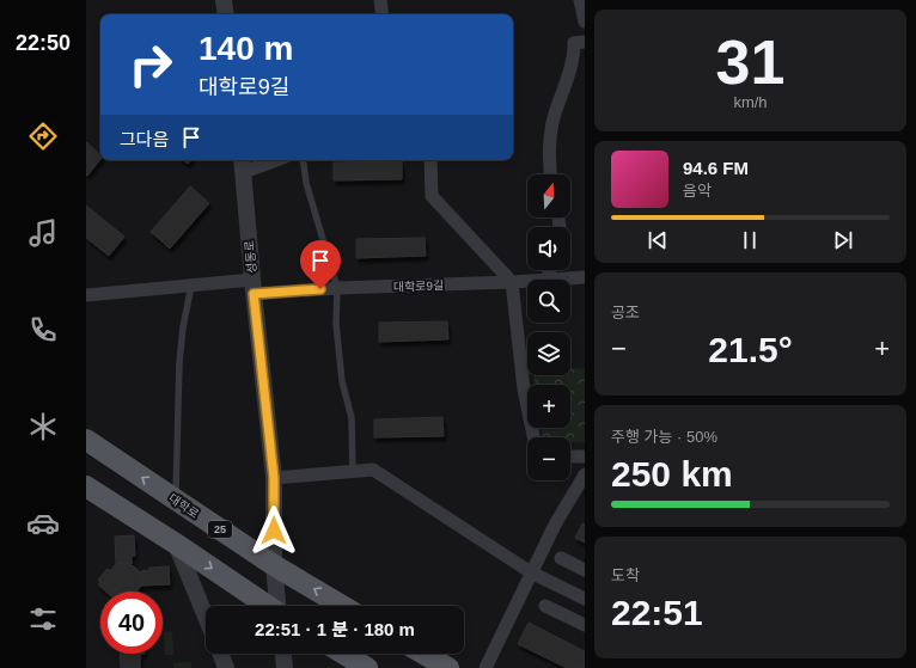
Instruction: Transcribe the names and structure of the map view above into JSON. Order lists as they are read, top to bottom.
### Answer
{
  "streets": {
    "main road": ["대학로", "25"],
    "street": ["성동로", "대학로9길"]
  },
  "crossings": [
    ["성동로", "대학로9길"],
    ["성동로", "대학로"]
  ],
  "north": "top",
  "page": {
    "tabs": "22:50",
    "tile": [
      ["31", "km/h"],
      "공조",
      ["주행 가능 · 50%", "250 km"],
      ["도착", "22:51"]
    ],
    "turn": ["140 m", "대학로9길"],
    "then": "그다음",
    "song": ["94.6 FM", "음악"],
    "map_buttons": ["+", "−"],
    "heat": ["−", "21.5°", "+"],
    "limit": "40",
    "trip": "22:51 · 1 분 · 180 m"
  }
}
